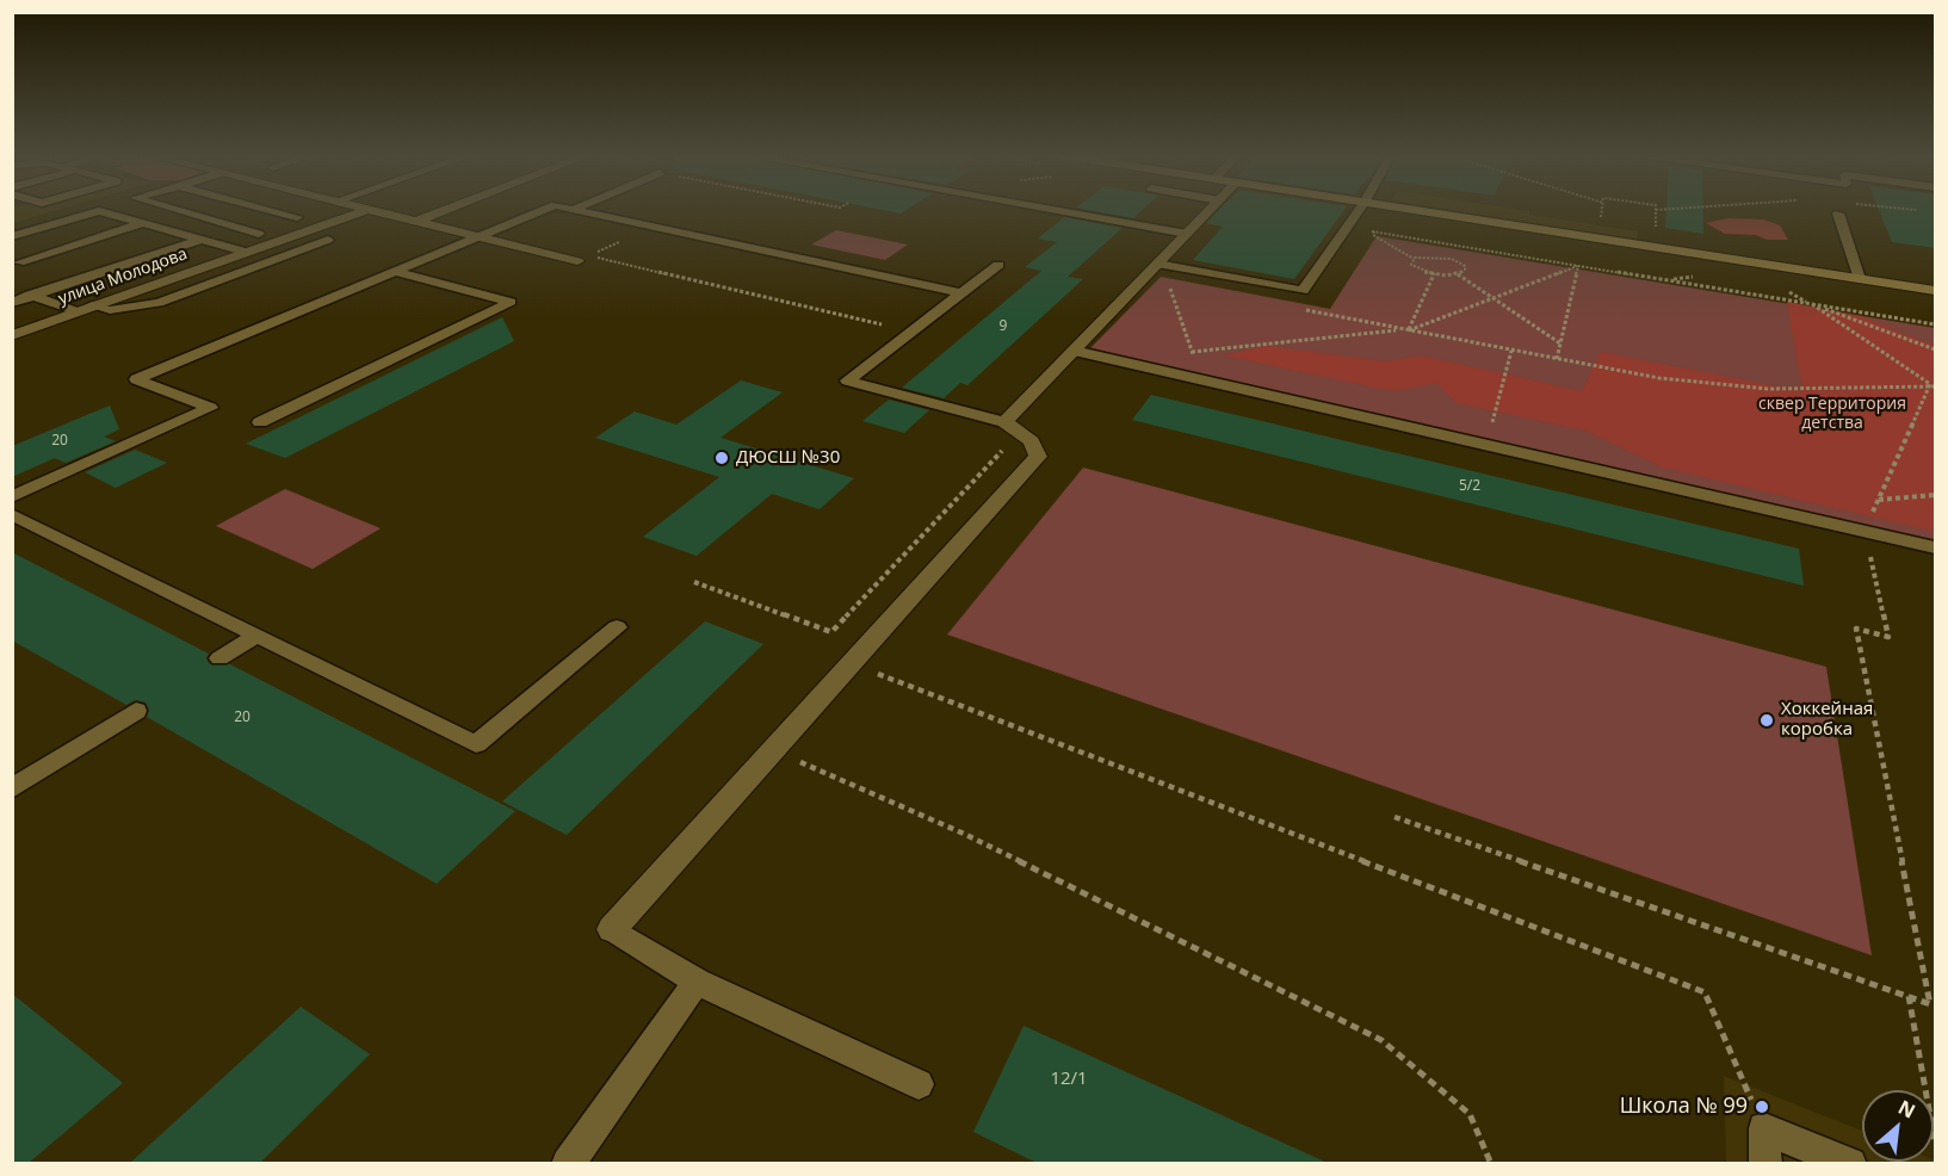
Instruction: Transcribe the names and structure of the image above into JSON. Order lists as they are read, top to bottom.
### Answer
{
  "streets": {
    "street": ["улица Молодова"]
  },
  "parks": ["сквер Территория детства"],
  "places": ["ДЮСШ №30", "Хоккейная коробка", "Школа № 99"],
  "house_numbers": [
    "9",
    "20",
    "5/2",
    "20",
    "12/1"
  ],
  "north": "top right"
}
